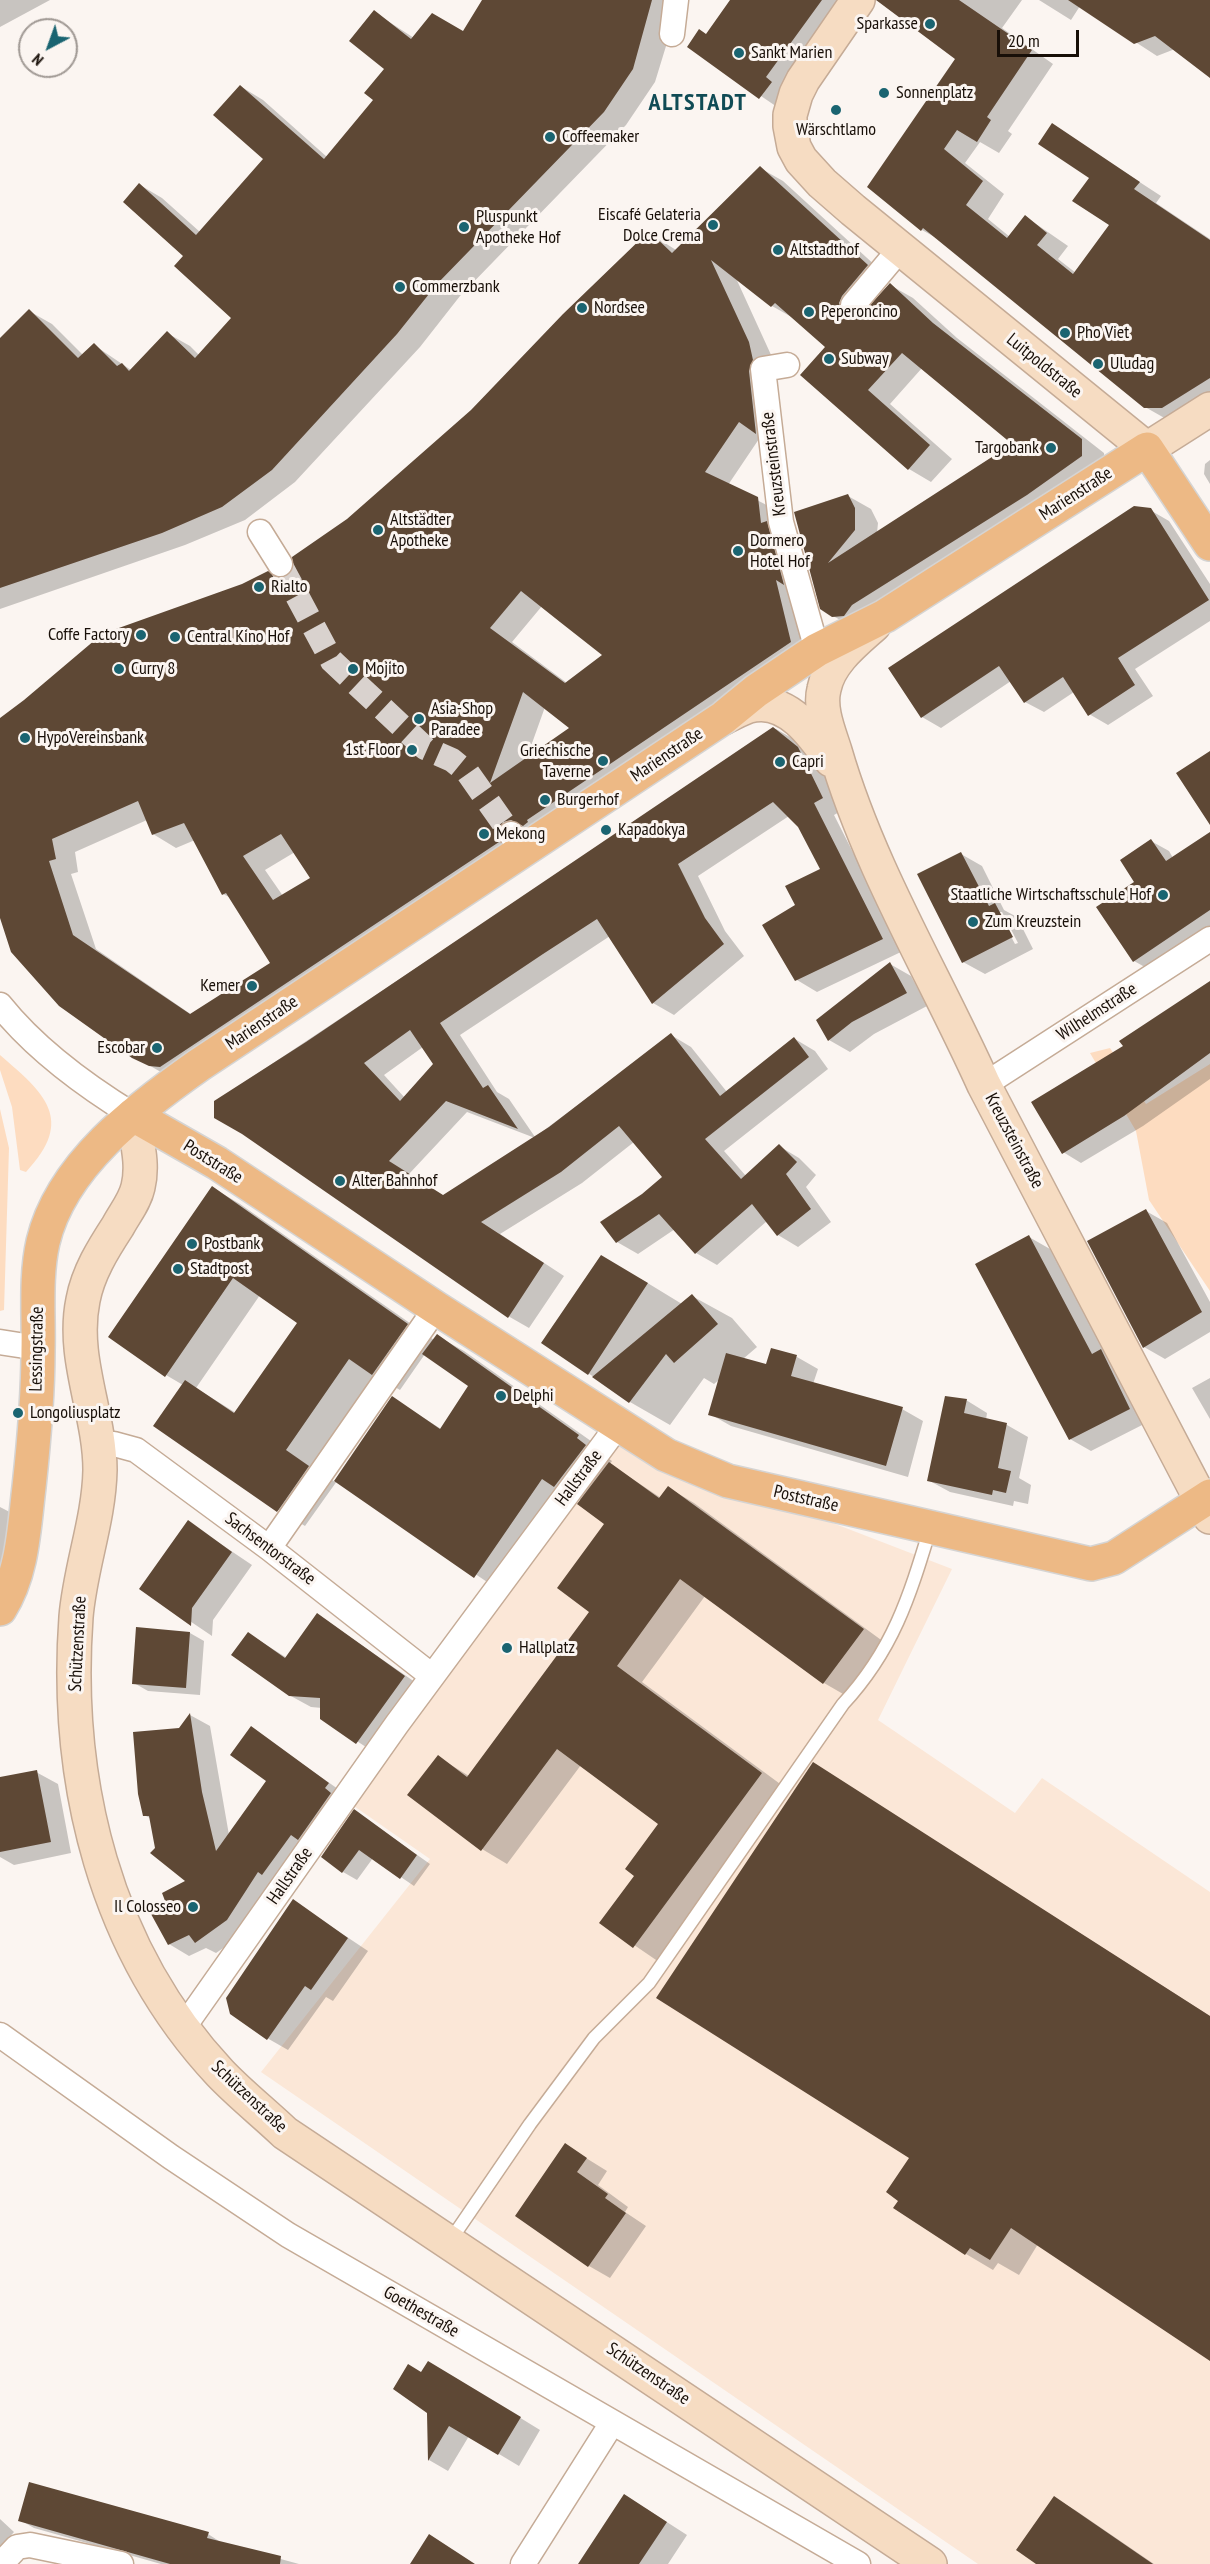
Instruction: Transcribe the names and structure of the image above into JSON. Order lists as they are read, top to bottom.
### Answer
{
  "streets": {
    "main road": [
      "Luitpoldstraße",
      "Marienstraße",
      "Poststraße",
      "Lessingstraße"
    ],
    "street": [
      "Kreuzsteinstraße",
      "Wilhelmstraße",
      "Hallstraße",
      "Sachsentorstraße",
      "Schützenstraße",
      "Goethestraße"
    ]
  },
  "crossings": [
    ["Luitpoldstraße", "Marienstraße"],
    ["Kreuzsteinstraße", "Marienstraße"],
    ["Kreuzsteinstraße", "Wilhelmstraße"],
    ["Kreuzsteinstraße", "Poststraße"],
    ["Marienstraße", "Poststraße"],
    ["Marienstraße", "Lessingstraße"],
    ["Marienstraße", "Schützenstraße"],
    ["Poststraße", "Lessingstraße"],
    ["Poststraße", "Hallstraße"],
    ["Poststraße", "Schützenstraße"],
    ["Lessingstraße", "Schützenstraße"],
    ["Hallstraße", "Sachsentorstraße"],
    ["Hallstraße", "Schützenstraße"],
    ["Sachsentorstraße", "Schützenstraße"]
  ],
  "districts": ["ALTSTADT"],
  "places": [
    "Sparkasse",
    "Sankt Marien",
    "Sonnenplatz",
    "Wärschtlamo",
    "Coffeemaker",
    "Eiscafé Gelateria Dolce Crema",
    "Pluspunkt Apotheke Hof",
    "Altstadthof",
    "Commerzbank",
    "Nordsee",
    "Peperoncino",
    "Pho Viet",
    "Subway",
    "Uludag",
    "Targobank",
    "Altstädter Apotheke",
    "Dormero Hotel Hof",
    "Rialto",
    "Coffe Factory",
    "Central Kino Hof",
    "Curry 8",
    "Mojito",
    "Asia-Shop Paradee",
    "HypoVereinsbank",
    "1st Floor",
    "Griechische Taverne",
    "Capri",
    "Burgerhof",
    "Kapadokya",
    "Mekong",
    "Staatliche Wirtschaftsschule Hof",
    "Zum Kreuzstein",
    "Kemer",
    "Escobar",
    "Alter Bahnhof",
    "Postbank",
    "Stadtpost",
    "Delphi",
    "Longoliusplatz",
    "Hallplatz",
    "Il Colosseo"
  ],
  "scale_bar": "20 m",
  "north": "bottom left"
}
